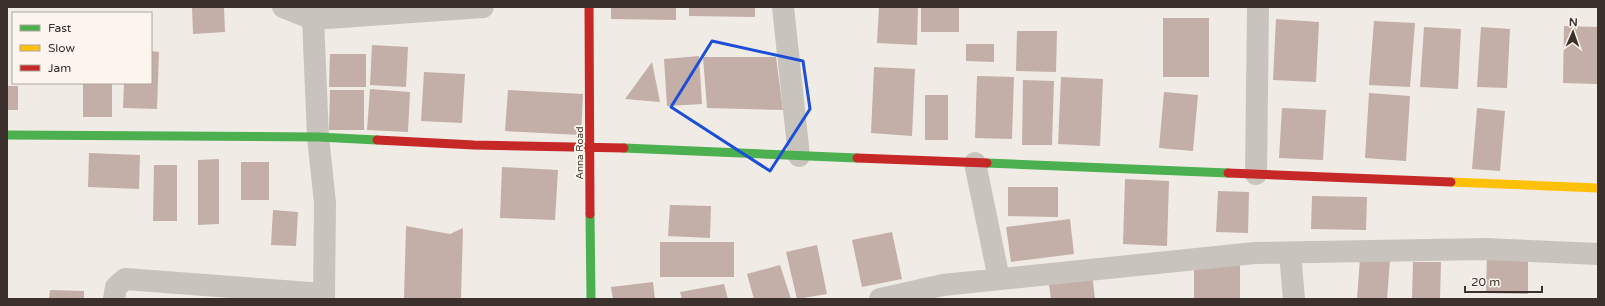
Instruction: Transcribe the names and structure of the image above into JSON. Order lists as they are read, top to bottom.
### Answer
{
  "streets": {
    "street": ["Anna Road"]
  },
  "legend": ["Fast", "Slow", "Jam"],
  "scale_bar": "20 m",
  "north": "top"
}
